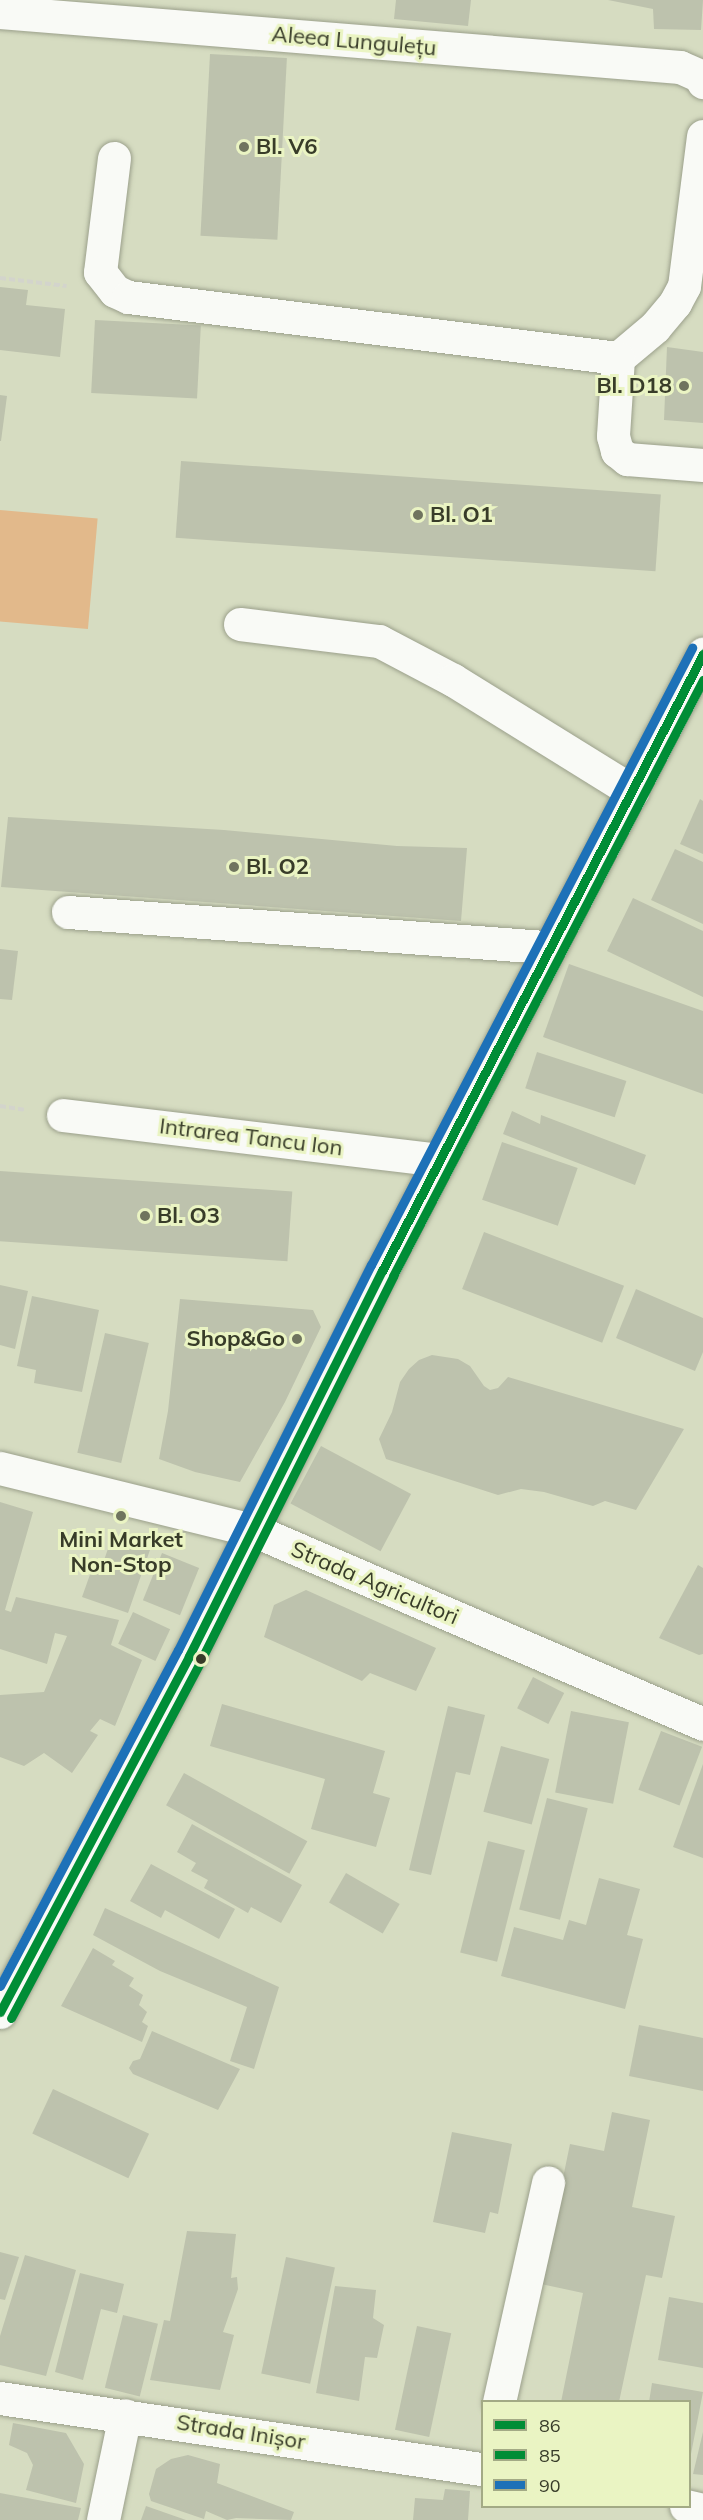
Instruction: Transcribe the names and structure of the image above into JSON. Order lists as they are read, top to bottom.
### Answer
{
  "streets": {
    "street": [
      "Aleea Lungulețu",
      "Intrarea Tancu Ion",
      "Strada Agricultori",
      "Strada Inișor"
    ]
  },
  "places": [
    "Bl. V6",
    "Bl. D18",
    "Bl. O1",
    "Bl. O2",
    "Bl. O3",
    "Shop&Go",
    "Mini Market Non-Stop"
  ],
  "lines": ["transit line 90", "transit line 86", "transit line 85"],
  "legend": ["86", "85", "90"]
}
